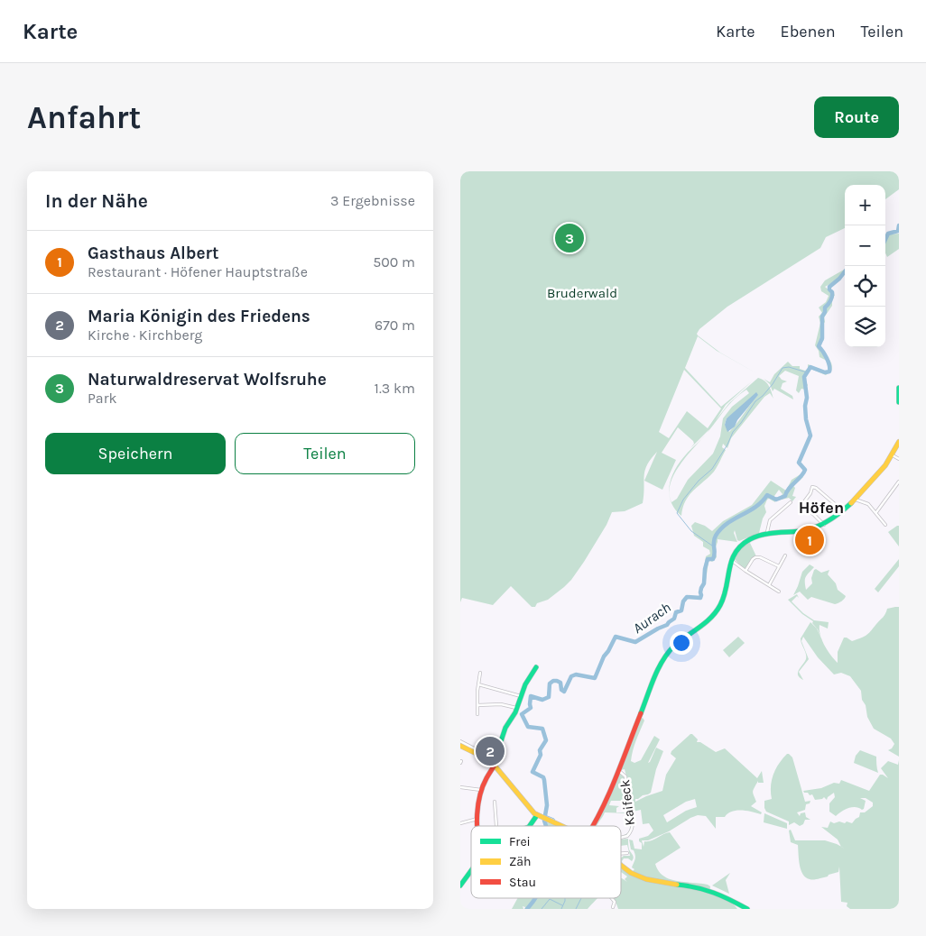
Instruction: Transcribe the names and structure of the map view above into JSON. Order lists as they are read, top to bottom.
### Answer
{
  "streets": {
    "street": ["Kaifeck"]
  },
  "districts": ["Höfen"],
  "water": ["Aurach"],
  "parks": ["Bruderwald"],
  "legend": ["Frei", "Zäh", "Stau"],
  "page": {
    "header": "Karte",
    "nav": ["Karte", "Ebenen", "Teilen"],
    "buttons": [
      "Route",
      ["Speichern", "Teilen"]
    ],
    "title": "Anfahrt",
    "heading": ["In der Nähe", "3 Ergebnisse"],
    "map_buttons": ["+", "−"],
    "pins": ["3", "1", "2"],
    "list": [
      {
        "mark": "1",
        "name": "Gasthaus Albert",
        "note": "Restaurant · Höfener Hauptstraße",
        "value": "500 m"
      },
      {
        "mark": "2",
        "name": "Maria Königin des Friedens",
        "note": "Kirche · Kirchberg",
        "value": "670 m"
      },
      {
        "mark": "3",
        "name": "Naturwaldreservat Wolfsruhe",
        "note": "Park",
        "value": "1.3 km"
      }
    ]
  }
}
